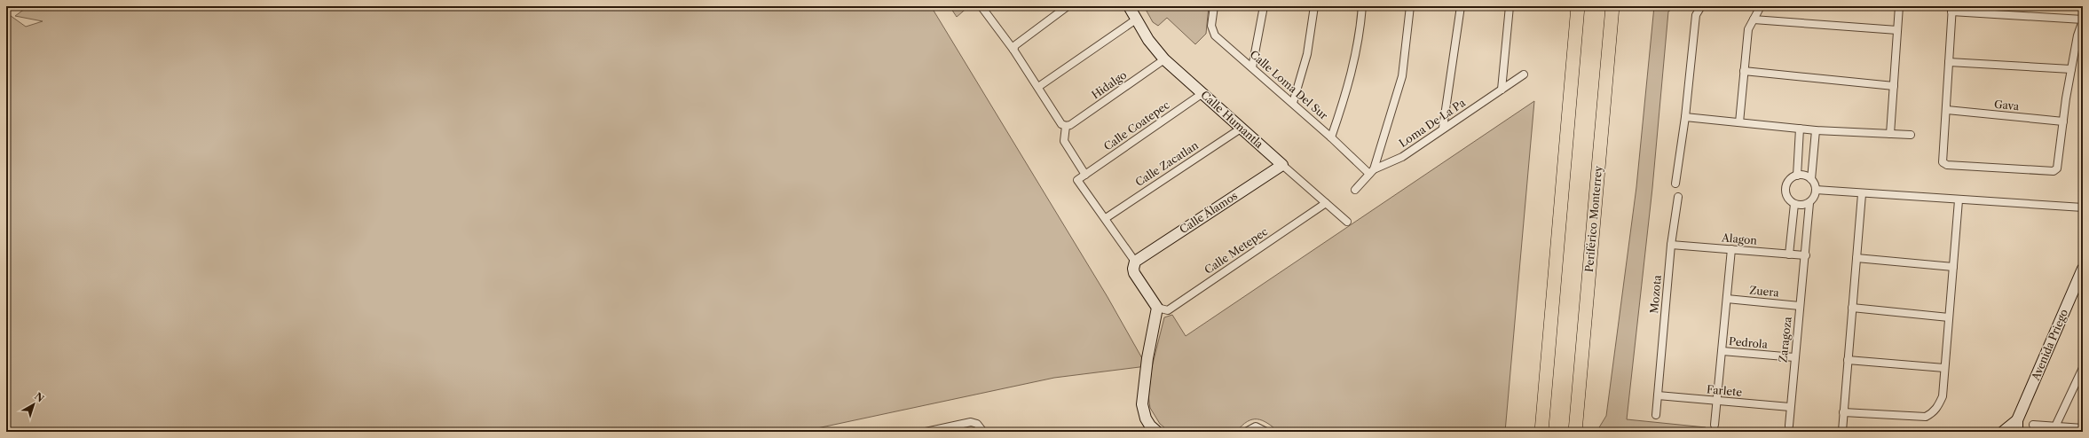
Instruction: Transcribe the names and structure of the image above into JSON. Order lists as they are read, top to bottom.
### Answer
{
  "streets": {
    "highway": ["Periférico Monterrey"],
    "street": [
      "Hidalgo",
      "Calle Loma Del Sur",
      "Gava",
      "Calle Humantla",
      "Loma De La Pa",
      "Calle Coatepec",
      "Calle Zacatlan",
      "Calle Álamos",
      "Alagon",
      "Calle Metepec",
      "Zuera",
      "Mozota",
      "Zaragoza",
      "Pedrola",
      "Avenida Priego",
      "Farlete"
    ]
  },
  "crossings": [
    ["Hidalgo", "Calle Humantla"],
    ["Calle Loma Del Sur", "Loma De La Pa"],
    ["Calle Humantla", "Calle Coatepec"],
    ["Calle Humantla", "Calle Zacatlan"],
    ["Calle Humantla", "Calle Álamos"],
    ["Calle Humantla", "Calle Metepec"],
    ["Alagon", "Mozota"],
    ["Alagon", "Zaragoza"],
    ["Zuera", "Zaragoza"],
    ["Mozota", "Farlete"],
    ["Zaragoza", "Pedrola"],
    ["Zaragoza", "Farlete"]
  ],
  "north": "top right"
}
